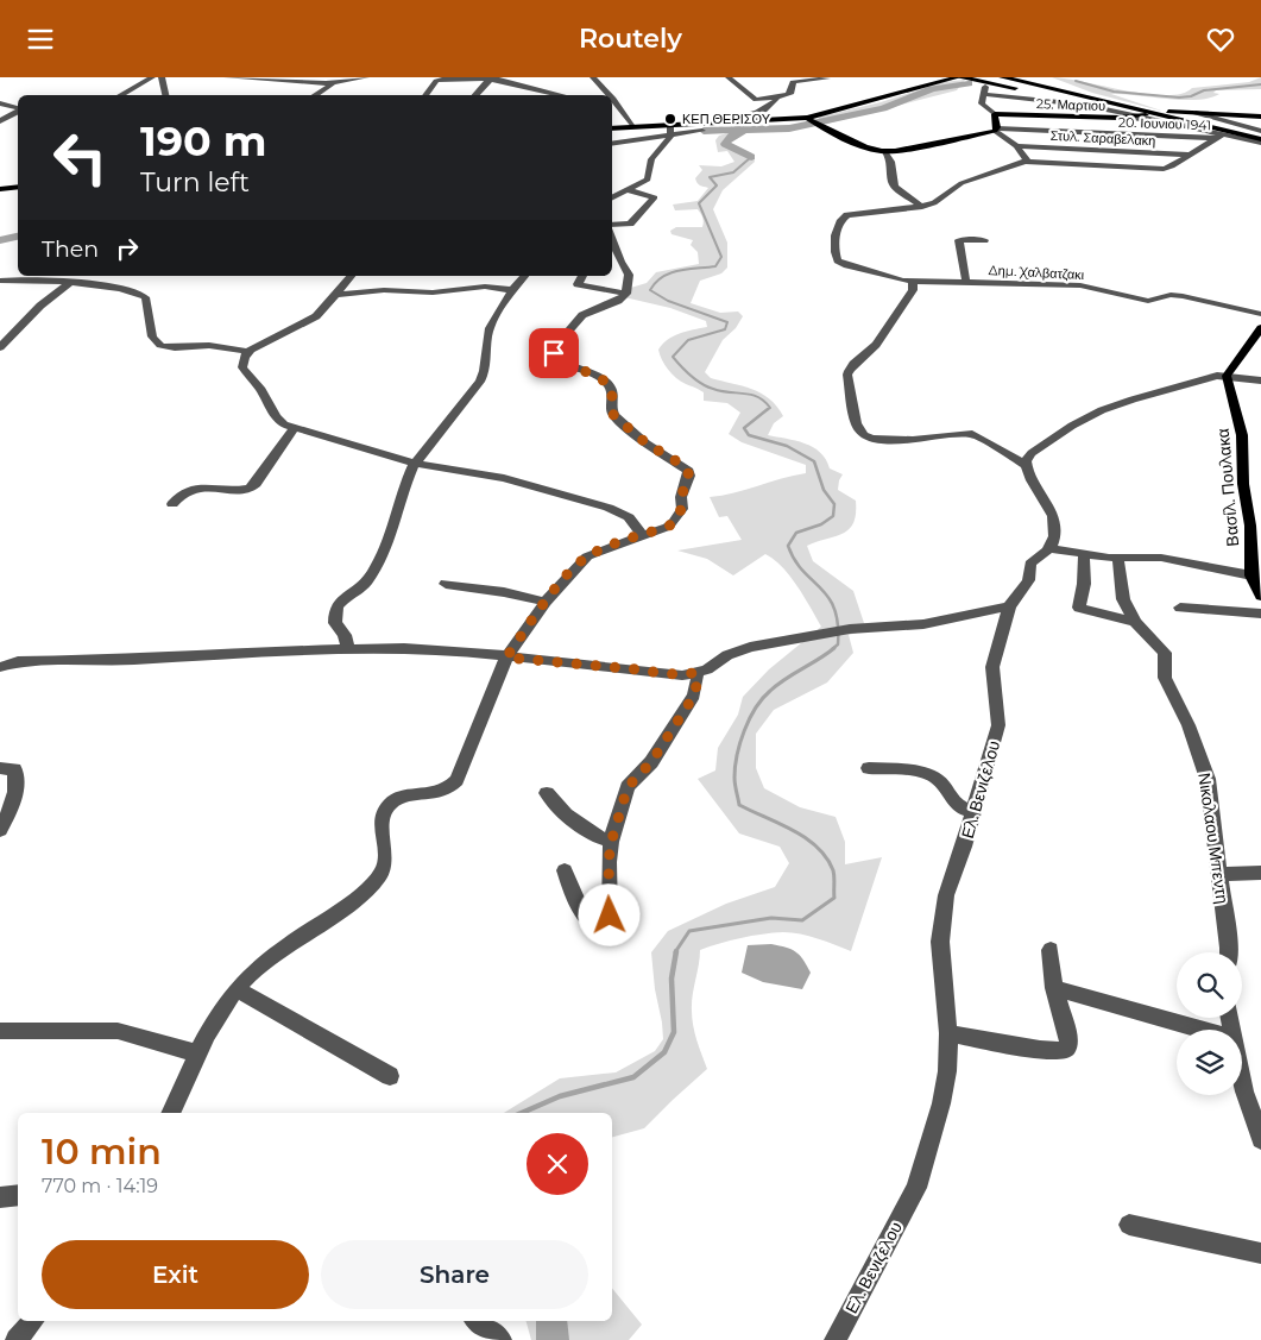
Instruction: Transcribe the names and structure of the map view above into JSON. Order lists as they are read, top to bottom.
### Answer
{
  "streets": {
    "main road": ["25. Μαρτιου", "Βασίλ. Πουλακα"],
    "street": [
      "20. Ιουνιου 1941",
      "Στυλ. Σαραβελακη",
      "Δημ. Χαλβατζακι",
      "Ελ. Βενιζελου",
      "Νικολαου Μπεντη"
    ]
  },
  "places": ["ΚΕΠ ΘΕΡΙΣΟΥ"],
  "page": {
    "header": "Routely",
    "turn": ["190 m", "Turn left"],
    "then": "Then",
    "heading": ["10 min", "770 m · 14:19"],
    "buttons": ["Exit", "Share"]
  }
}
